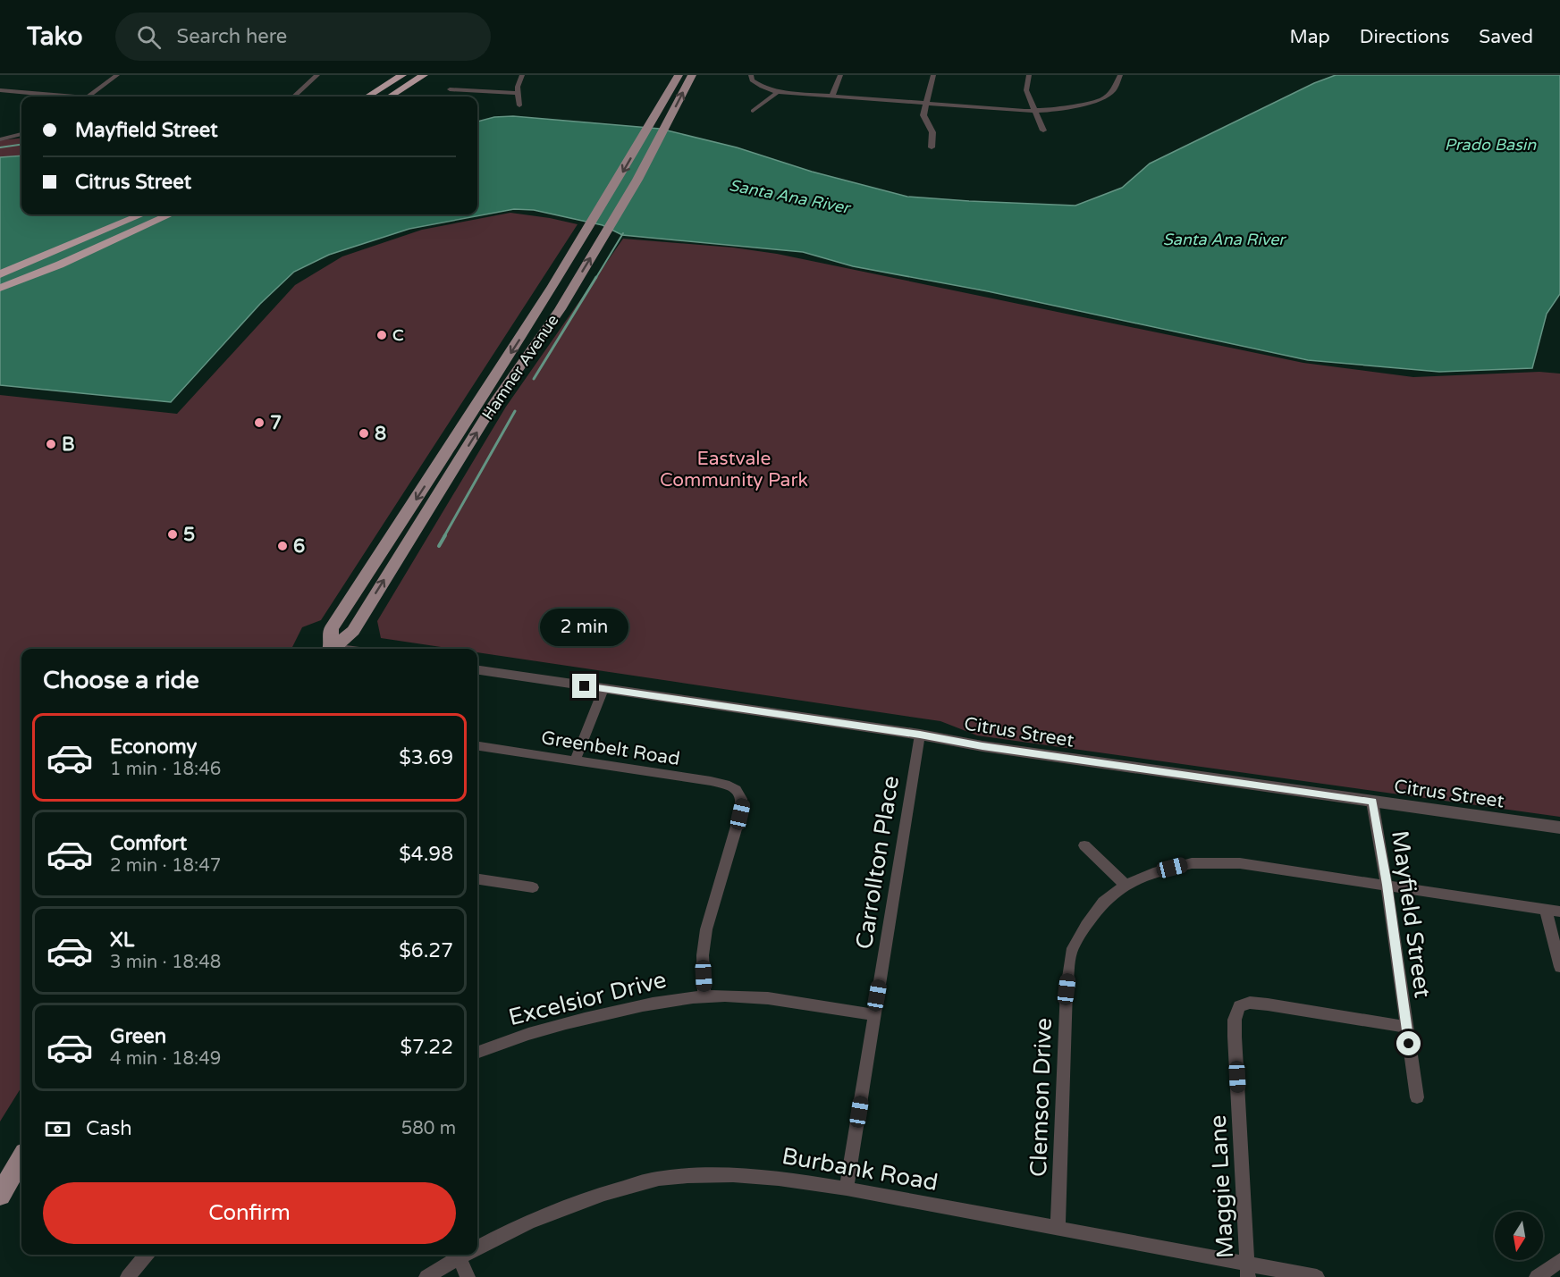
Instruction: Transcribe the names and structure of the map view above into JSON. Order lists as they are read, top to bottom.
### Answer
{
  "streets": {
    "main road": ["Hamner Avenue"],
    "street": [
      "Citrus Street",
      "Greenbelt Road",
      "Carrollton Place",
      "Mayfield Street",
      "Excelsior Drive",
      "Clemson Drive",
      "Burbank Road",
      "Maggie Lane"
    ]
  },
  "crossings": [
    ["Citrus Street", "Carrollton Place"],
    ["Citrus Street", "Mayfield Street"],
    ["Greenbelt Road", "Excelsior Drive"],
    ["Carrollton Place", "Excelsior Drive"],
    ["Carrollton Place", "Burbank Road"],
    ["Mayfield Street", "Clemson Drive"],
    ["Mayfield Street", "Maggie Lane"],
    ["Clemson Drive", "Burbank Road"],
    ["Burbank Road", "Maggie Lane"]
  ],
  "water": ["Prado Basin", "Santa Ana River"],
  "parks": ["Eastvale Community Park"],
  "places": [
    "C",
    "7",
    "8",
    "B",
    "5",
    "6"
  ],
  "north": "bottom",
  "page": {
    "header": "Tako",
    "search": "Search here",
    "nav": ["Map", "Directions", "Saved"],
    "banner": ["Mayfield Street", "Citrus Street"],
    "bubble": "2 min",
    "heading": "Choose a ride",
    "list": [
      {
        "name": "Economy",
        "note": "1 min · 18:46",
        "value": "$3.69"
      },
      {
        "name": "Comfort",
        "note": "2 min · 18:47",
        "value": "$4.98"
      },
      {
        "name": "XL",
        "note": "3 min · 18:48",
        "value": "$6.27"
      },
      {
        "name": "Green",
        "note": "4 min · 18:49",
        "value": "$7.22"
      }
    ],
    "pay": ["Cash", "580 m"],
    "buttons": "Confirm"
  }
}
